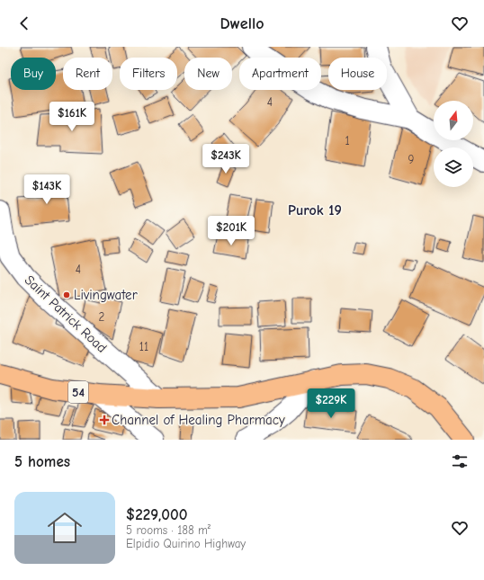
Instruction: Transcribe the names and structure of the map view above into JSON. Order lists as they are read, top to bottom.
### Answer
{
  "streets": {
    "highway": ["54"],
    "street": ["Saint Patrick Road"]
  },
  "crossings": [
    ["Saint Patrick Road", "54"]
  ],
  "districts": ["Purok 19"],
  "places": {
    "other": ["Livingwater"],
    "health": ["Channel of Healing Pharmacy"]
  },
  "house_numbers": [
    "4",
    "1",
    "9",
    "4",
    "2",
    "11"
  ],
  "north": "top",
  "page": {
    "header": "Dwello",
    "chip": [
      "Buy",
      "Rent",
      "Filters",
      "New",
      "Apartment",
      "House"
    ],
    "price": [
      "$161K",
      "$243K",
      "$143K",
      "$201K",
      "$229K"
    ],
    "heading": "5 homes",
    "list": [
      {
        "name": "$229,000",
        "note": "5 rooms · 188 m² · Elpidio Quirino Highway"
      }
    ]
  }
}
